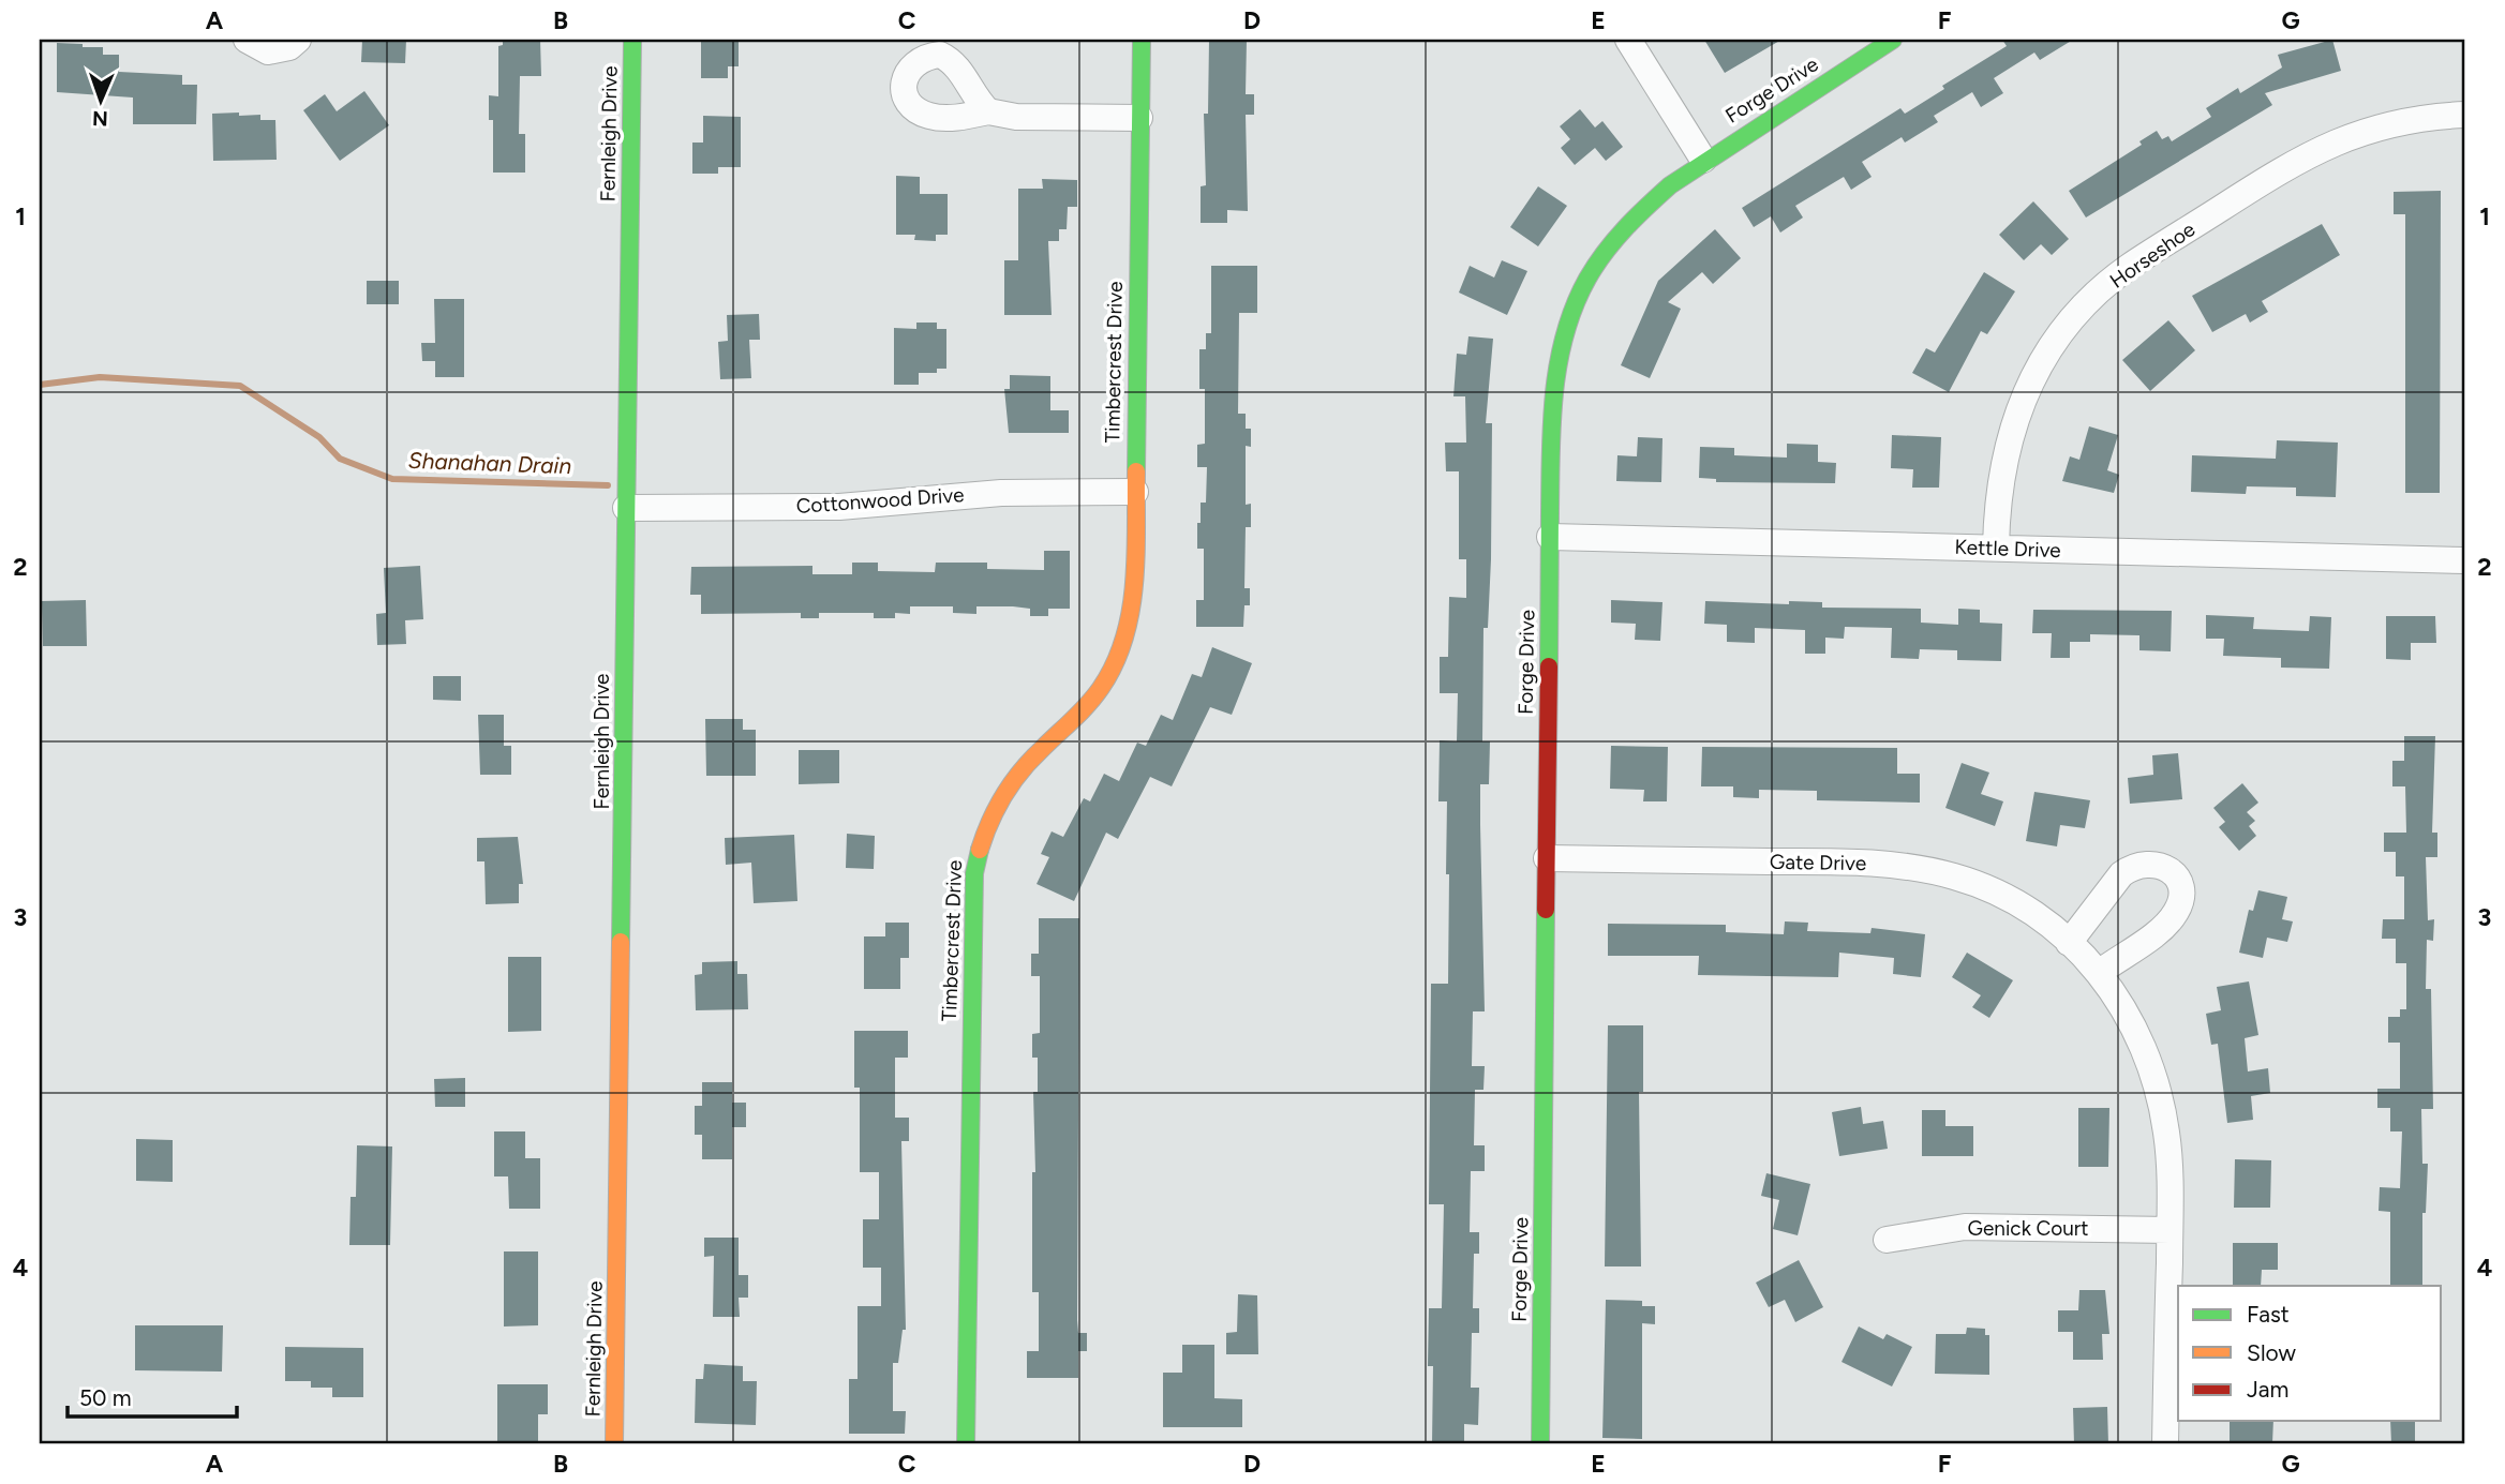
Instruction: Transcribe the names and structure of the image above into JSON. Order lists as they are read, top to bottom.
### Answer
{
  "streets": {
    "street": [
      "Forge Drive",
      "Fernleigh Drive",
      "Horseshoe",
      "Timbercrest Drive",
      "Cottonwood Drive",
      "Kettle Drive",
      "Gate Drive",
      "Genick Court"
    ]
  },
  "crossings": [
    ["Forge Drive", "Kettle Drive"],
    ["Forge Drive", "Gate Drive"],
    ["Fernleigh Drive", "Cottonwood Drive"],
    ["Horseshoe", "Kettle Drive"],
    ["Timbercrest Drive", "Cottonwood Drive"],
    ["Gate Drive", "Genick Court"]
  ],
  "water": ["Shanahan Drain"],
  "legend": ["Fast", "Slow", "Jam"],
  "scale_bar": "50 m",
  "north": "bottom",
  "grid": {
    "columns": [
      "A",
      "B",
      "C",
      "D",
      "E",
      "F",
      "G"
    ],
    "rows": [
      "1",
      "2",
      "3",
      "4"
    ]
  }
}
